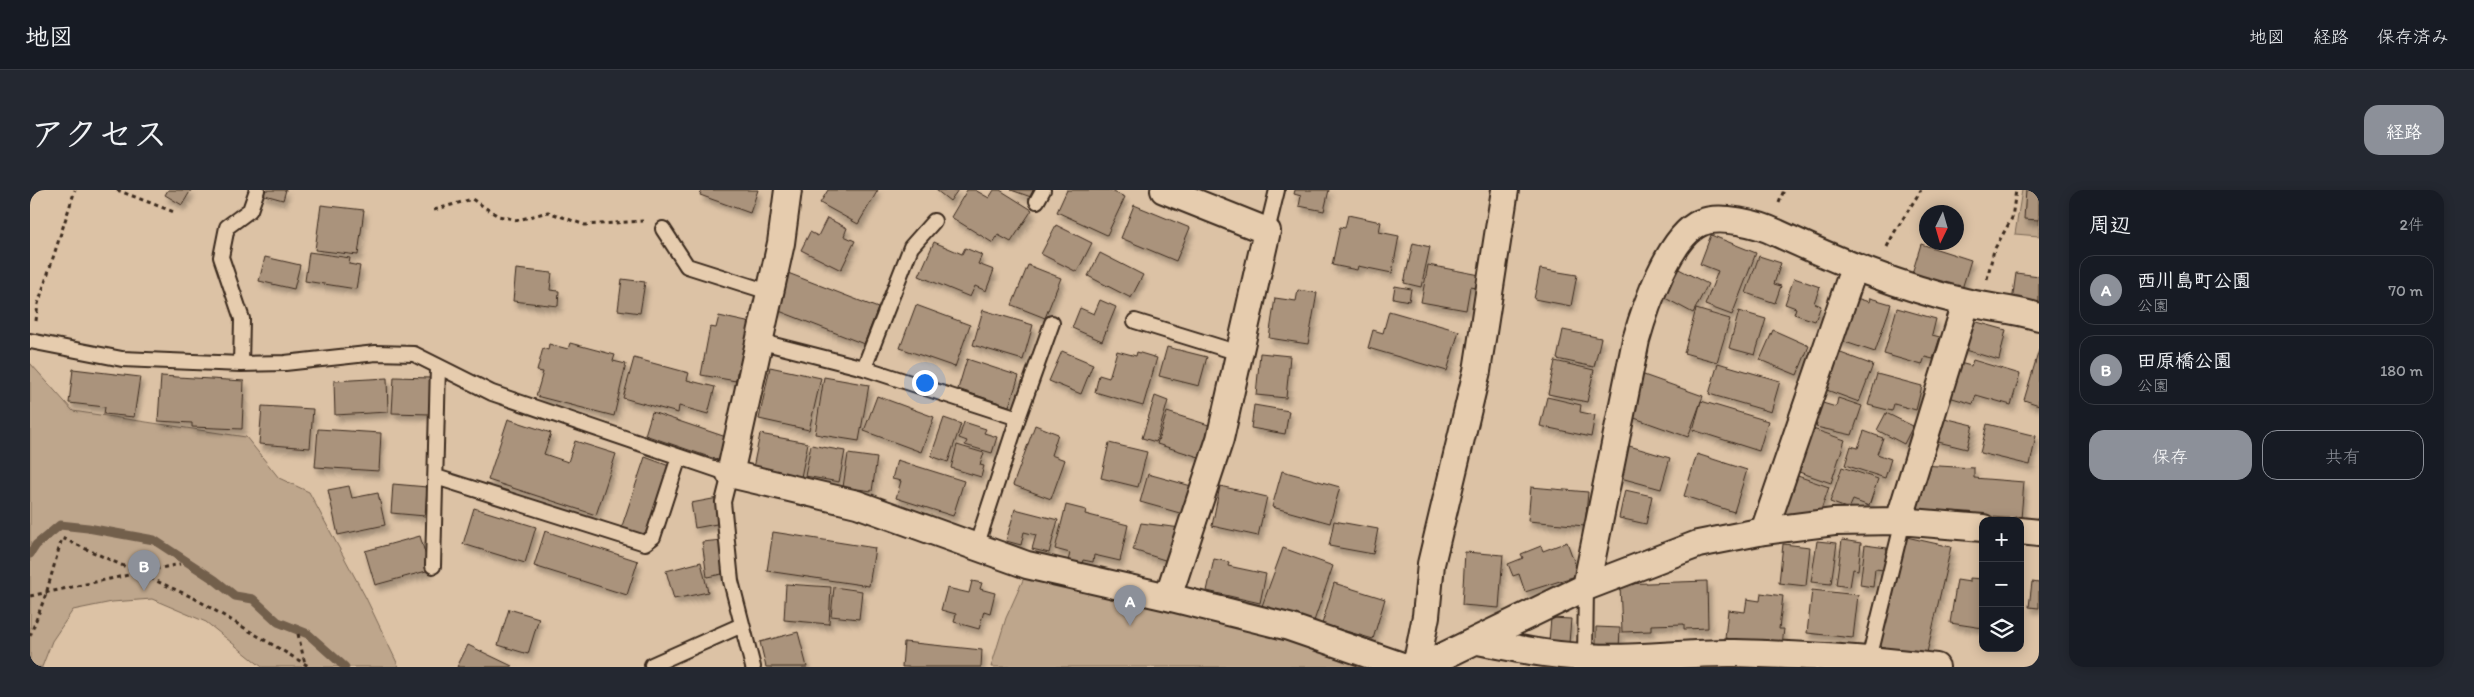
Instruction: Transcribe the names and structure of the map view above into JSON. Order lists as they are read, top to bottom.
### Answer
{
  "north": "bottom",
  "page": {
    "header": "地図",
    "nav": ["地図", "経路", "保存済み"],
    "title": "アクセス",
    "buttons": [
      "経路",
      ["保存", "共有"]
    ],
    "heading": ["周辺", "2件"],
    "list": [
      {
        "mark": "A",
        "name": "西川島町公園",
        "note": "公園",
        "value": "70 m"
      },
      {
        "mark": "B",
        "name": "田原橋公園",
        "note": "公園",
        "value": "180 m"
      }
    ],
    "map_buttons": ["+", "−"],
    "pins": ["B", "A"]
  }
}
